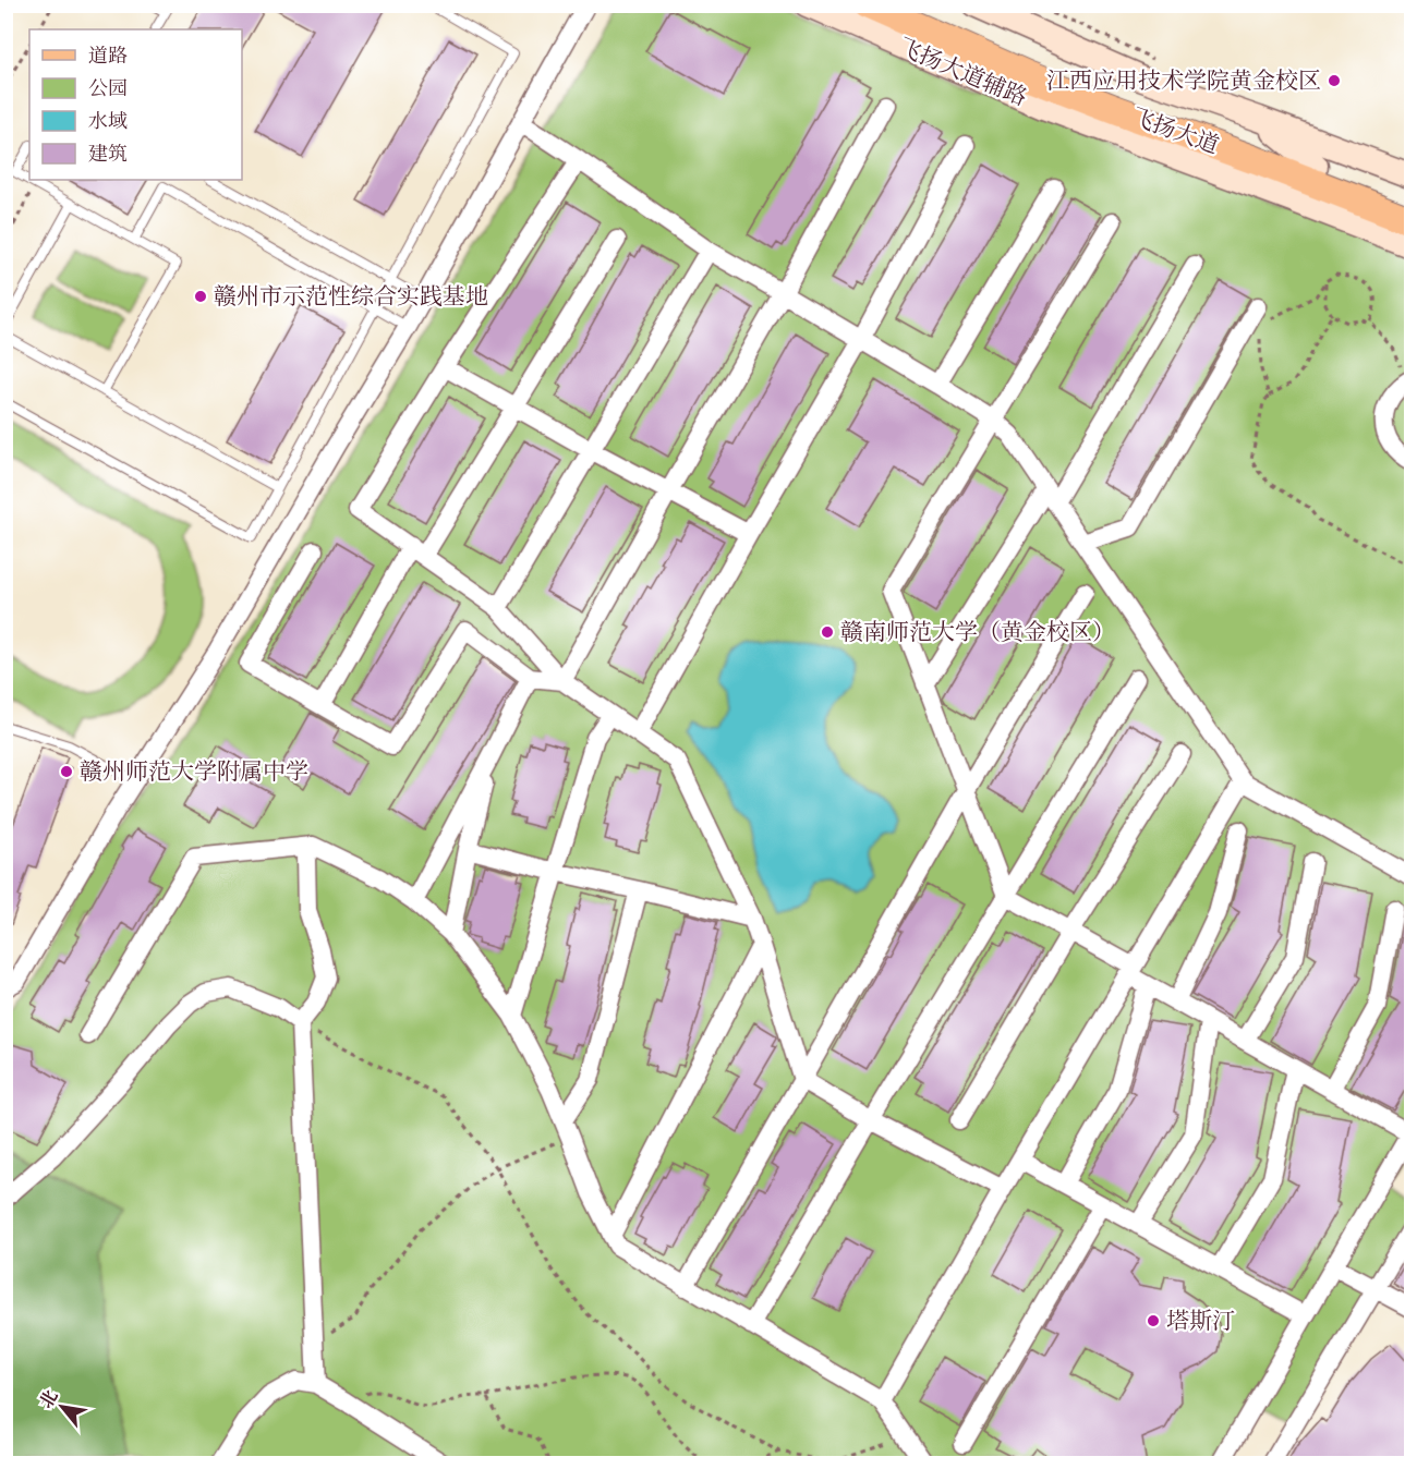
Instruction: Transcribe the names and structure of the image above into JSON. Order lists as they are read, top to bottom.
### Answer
{
  "streets": {
    "main road": ["飞扬大道"],
    "street": ["飞扬大道辅路"]
  },
  "places": [
    "江西应用技术学院黄金校区",
    "赣州市示范性综合实践基地",
    "赣南师范大学（黄金校区）",
    "赣州师范大学附属中学",
    "塔斯汀"
  ],
  "legend": [
    "道路",
    "公园",
    "水域",
    "建筑"
  ],
  "north": "top left"
}
